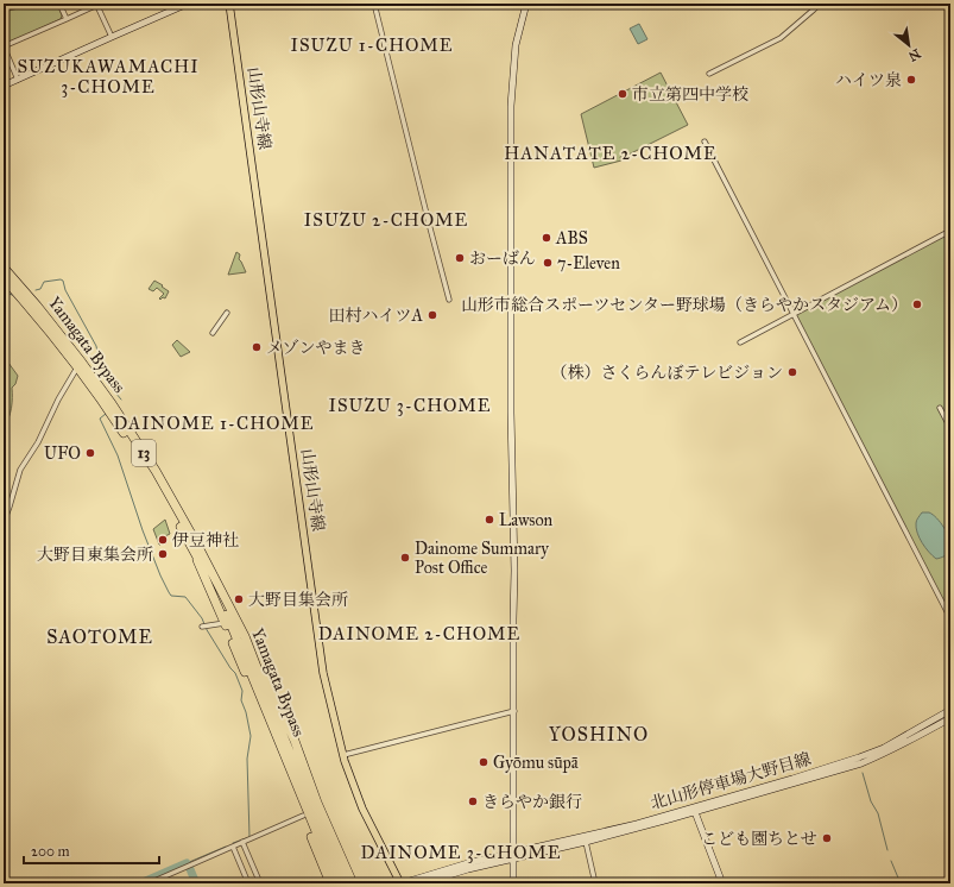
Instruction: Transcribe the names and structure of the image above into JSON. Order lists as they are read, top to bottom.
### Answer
{
  "streets": {
    "highway": ["Yamagata Bypass", "13"],
    "main road": ["山形山寺線", "北山形停車場大野目線"]
  },
  "districts": [
    "ISUZU 1-CHOME",
    "SUZUKAWAMACHI 3-CHOME",
    "HANATATE 2-CHOME",
    "ISUZU 2-CHOME",
    "ISUZU 3-CHOME",
    "DAINOME 1-CHOME",
    "DAINOME 2-CHOME",
    "SAOTOME",
    "YOSHINO",
    "DAINOME 3-CHOME"
  ],
  "places": [
    "ハイツ泉",
    "市立第四中学校",
    "ABS",
    "おーばん",
    "7-Eleven",
    "山形市総合スポーツセンター野球場（きらやかスタジアム）",
    "田村ハイツA",
    "メゾンやまき",
    "（株）さくらんぼテレビジョン",
    "UFO",
    "Lawson",
    "伊豆神社",
    "大野目東集会所",
    "Dainome Summary Post Office",
    "大野目集会所",
    "Gyōmu sūpā",
    "きらやか銀行",
    "こども園ちとせ"
  ],
  "scale_bar": "200 m",
  "north": "bottom right"
}
